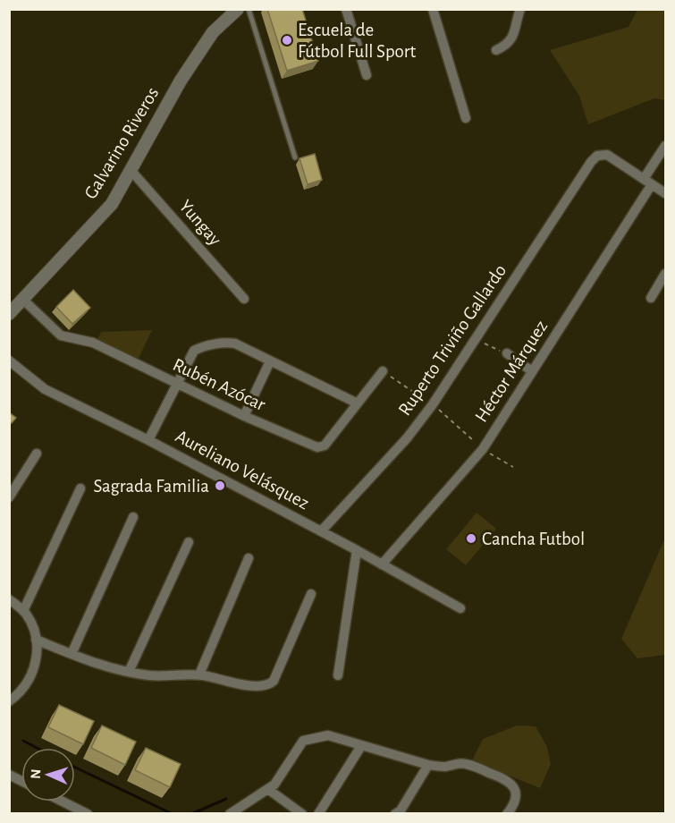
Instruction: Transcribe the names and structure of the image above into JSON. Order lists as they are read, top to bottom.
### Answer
{
  "streets": {
    "street": [
      "Galvarino Riveros",
      "Yungay",
      "Ruperto Triviño Gallardo",
      "Héctor Márquez",
      "Rubén Azócar",
      "Aureliano Velásquez"
    ]
  },
  "crossings": [
    ["Galvarino Riveros", "Yungay"],
    ["Galvarino Riveros", "Rubén Azócar"],
    ["Ruperto Triviño Gallardo", "Héctor Márquez"],
    ["Ruperto Triviño Gallardo", "Aureliano Velásquez"],
    ["Héctor Márquez", "Aureliano Velásquez"]
  ],
  "places": ["Escuela de Fútbol Full Sport", "Sagrada Familia", "Cancha Futbol"],
  "north": "left"
}
